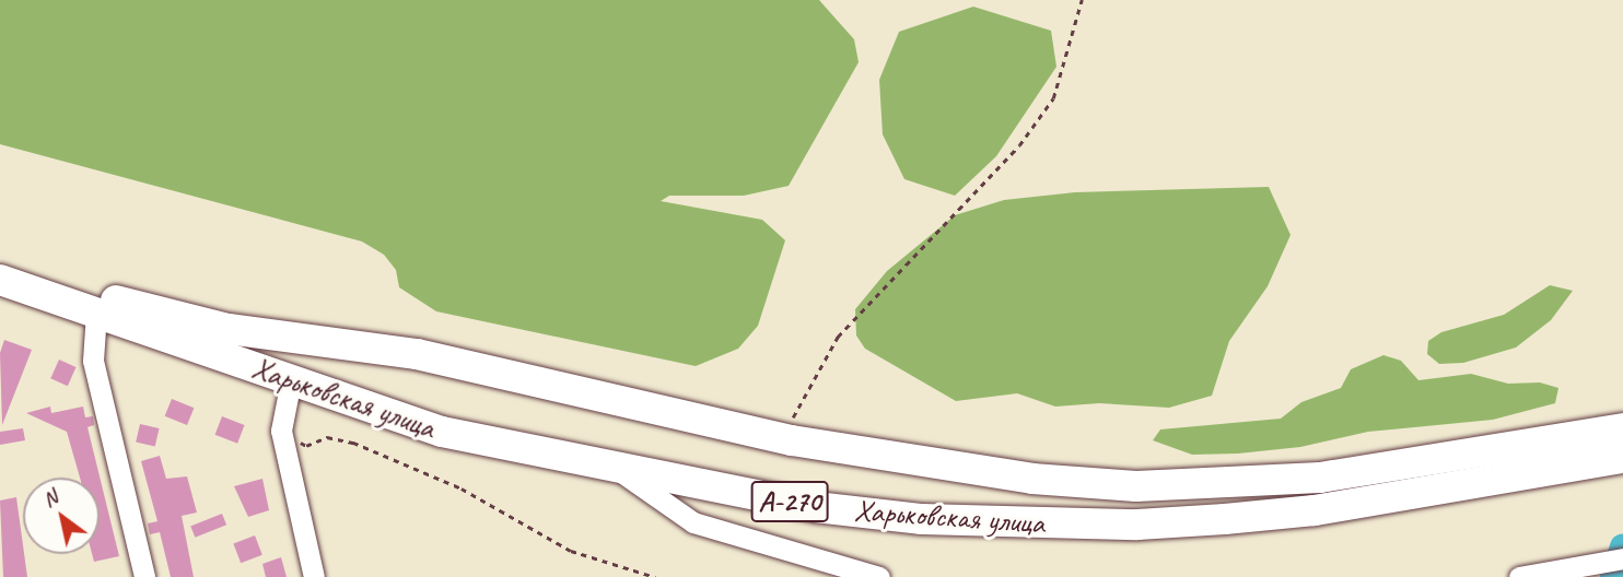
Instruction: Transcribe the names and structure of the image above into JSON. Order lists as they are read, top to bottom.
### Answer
{
  "streets": {
    "highway": ["Харьковская улица", "А-270"]
  },
  "north": "top left"
}
